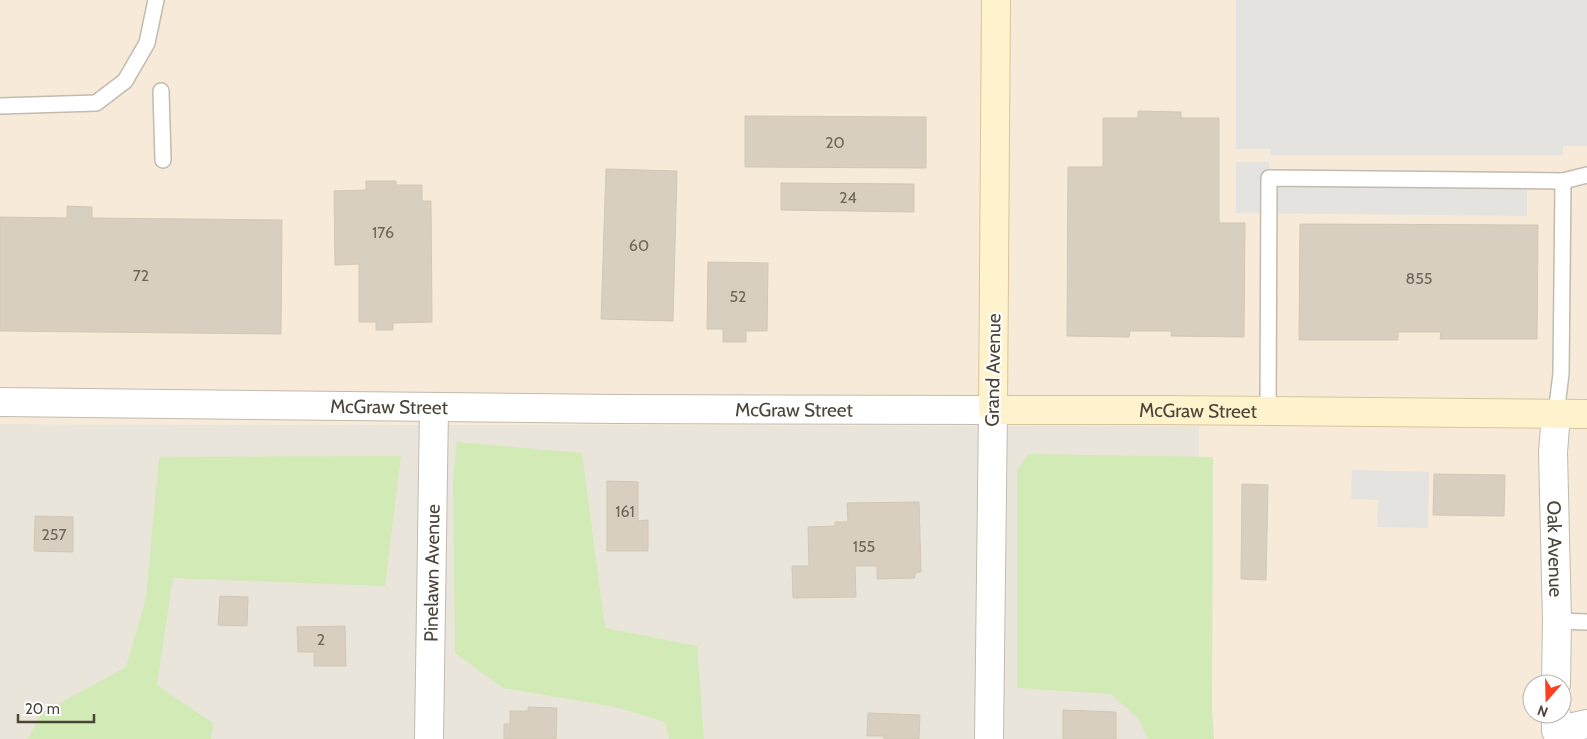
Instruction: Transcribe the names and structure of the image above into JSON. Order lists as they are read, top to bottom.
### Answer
{
  "streets": {
    "main road": ["Grand Avenue", "McGraw Street"],
    "street": ["Oak Avenue", "Pinelawn Avenue"]
  },
  "crossings": [
    ["Grand Avenue", "McGraw Street"],
    ["McGraw Street", "Oak Avenue"],
    ["McGraw Street", "Pinelawn Avenue"]
  ],
  "house_numbers": [
    "20",
    "24",
    "176",
    "60",
    "72",
    "855",
    "52",
    "161",
    "257",
    "155",
    "2"
  ],
  "scale_bar": "20 m",
  "north": "bottom"
}
